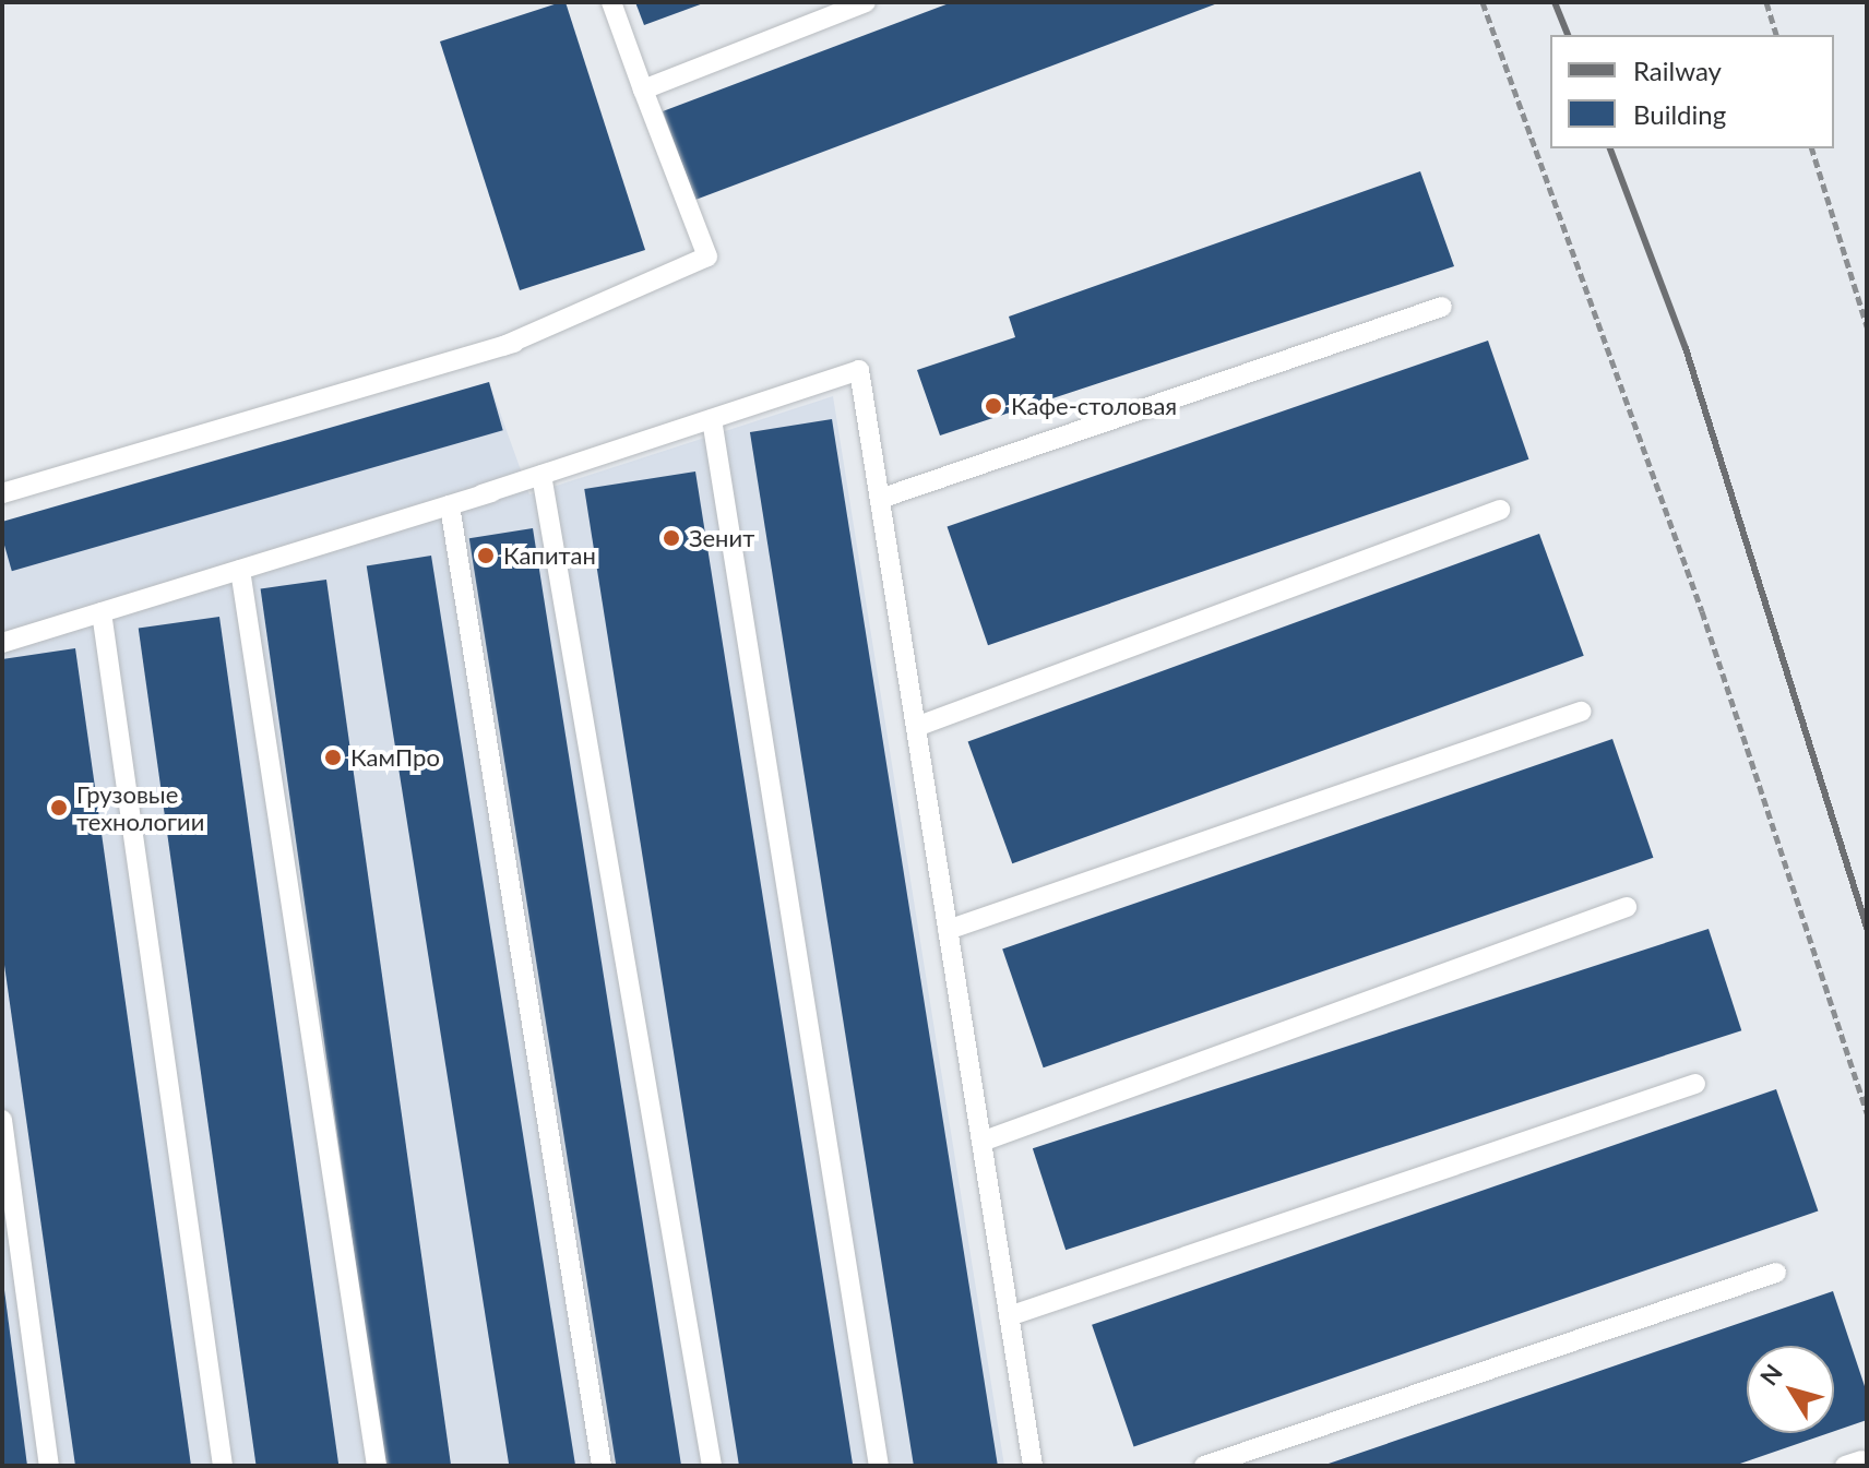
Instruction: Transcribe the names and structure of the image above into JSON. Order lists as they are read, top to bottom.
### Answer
{
  "places": [
    "Кафе-столовая",
    "Зенит",
    "Капитан",
    "КамПро",
    "Грузовые технологии"
  ],
  "legend": ["Railway", "Building"],
  "north": "top left"
}
